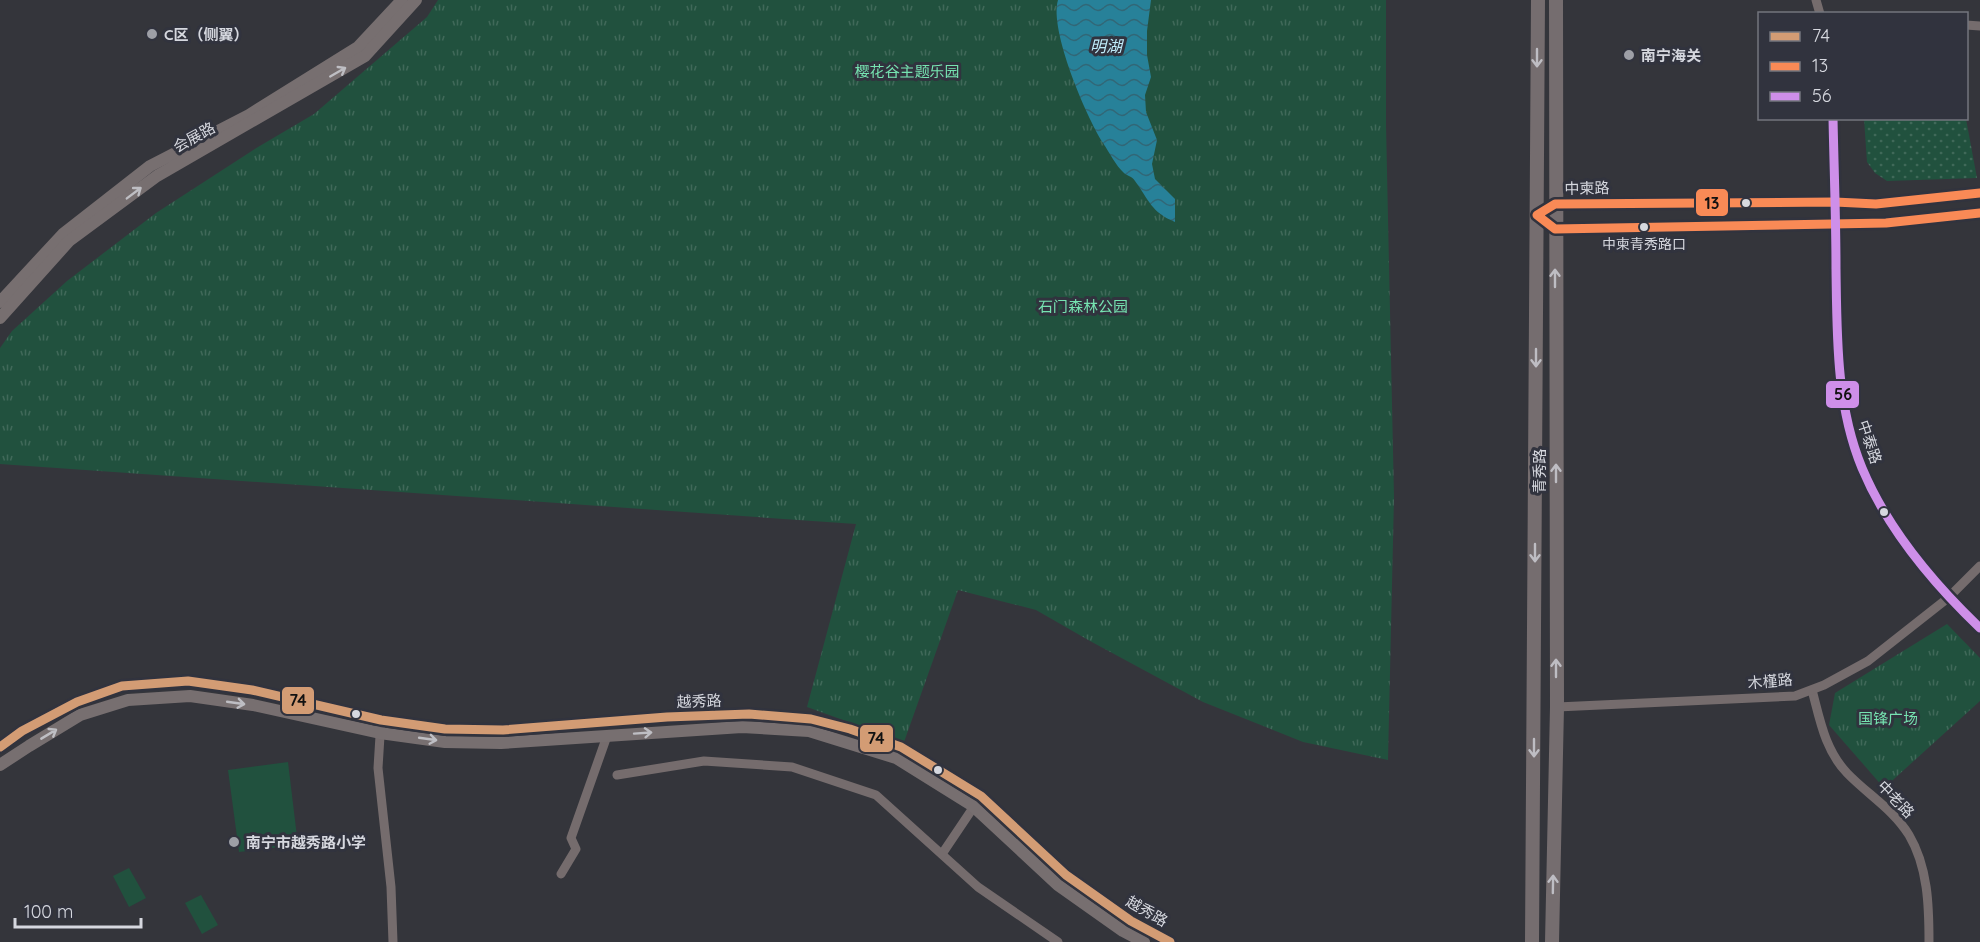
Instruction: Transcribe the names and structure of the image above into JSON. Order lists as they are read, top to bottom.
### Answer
{
  "streets": {
    "main road": ["会展路", "青秀路", "越秀路"],
    "street": [
      "中柬路",
      "中泰路",
      "木槿路",
      "中老路"
    ]
  },
  "crossings": [
    ["中柬路", "中泰路"],
    ["中柬路", "青秀路"],
    ["中泰路", "木槿路"],
    ["青秀路", "木槿路"],
    ["木槿路", "中老路"]
  ],
  "water": ["明湖"],
  "parks": ["樱花谷主题乐园", "石门森林公园", "国锋广场"],
  "places": [
    "C区（侧翼）",
    "南宁海关",
    "中柬青秀路口",
    "南宁市越秀路小学"
  ],
  "lines": ["transit line 56", "transit line 13", "transit line 74"],
  "legend": ["74", "13", "56"],
  "scale_bar": "100 m"
}
